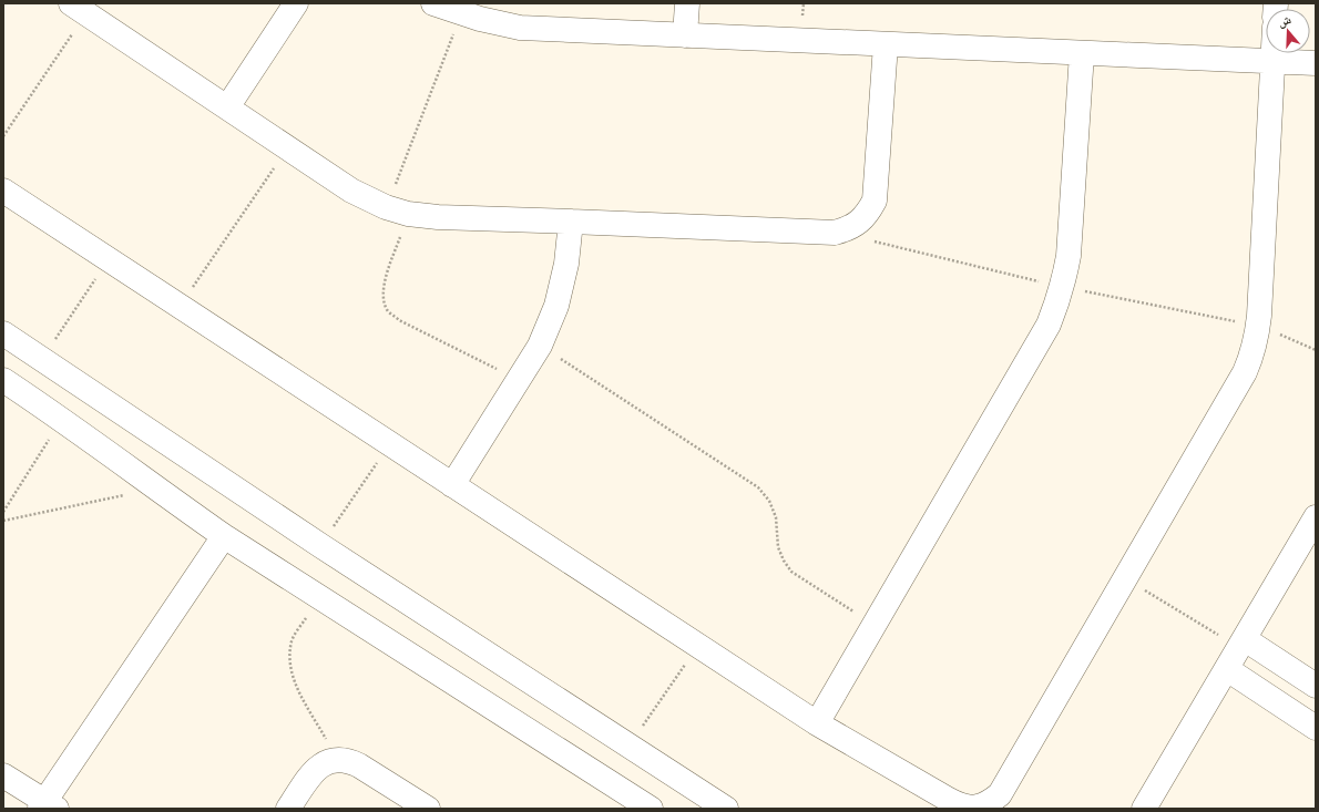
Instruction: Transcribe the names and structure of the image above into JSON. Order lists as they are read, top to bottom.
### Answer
{
  "north": "top"
}
